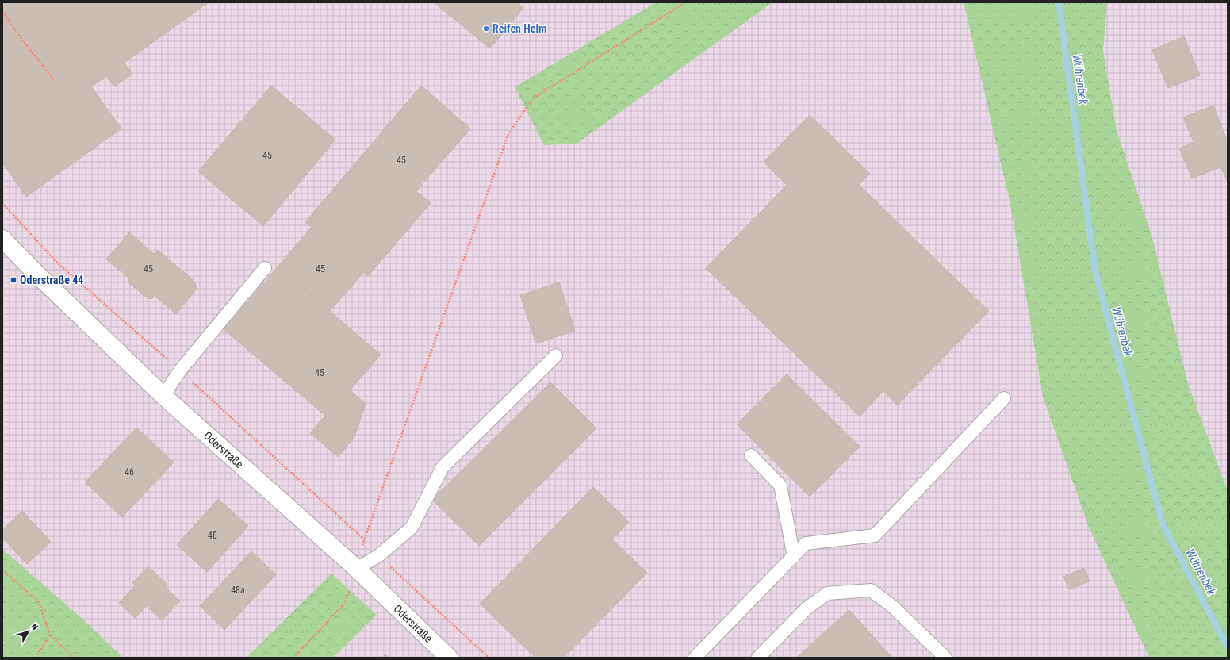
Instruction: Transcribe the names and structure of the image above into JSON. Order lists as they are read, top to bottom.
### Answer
{
  "streets": {
    "street": ["Oderstraße"]
  },
  "water": ["Wührenbek"],
  "places": {
    "other": ["Reifen Helm"],
    "transit": ["Oderstraße 44"]
  },
  "house_numbers": [
    "45",
    "45",
    "45",
    "45",
    "45",
    "46",
    "48",
    "48a"
  ],
  "north": "top right"
}
